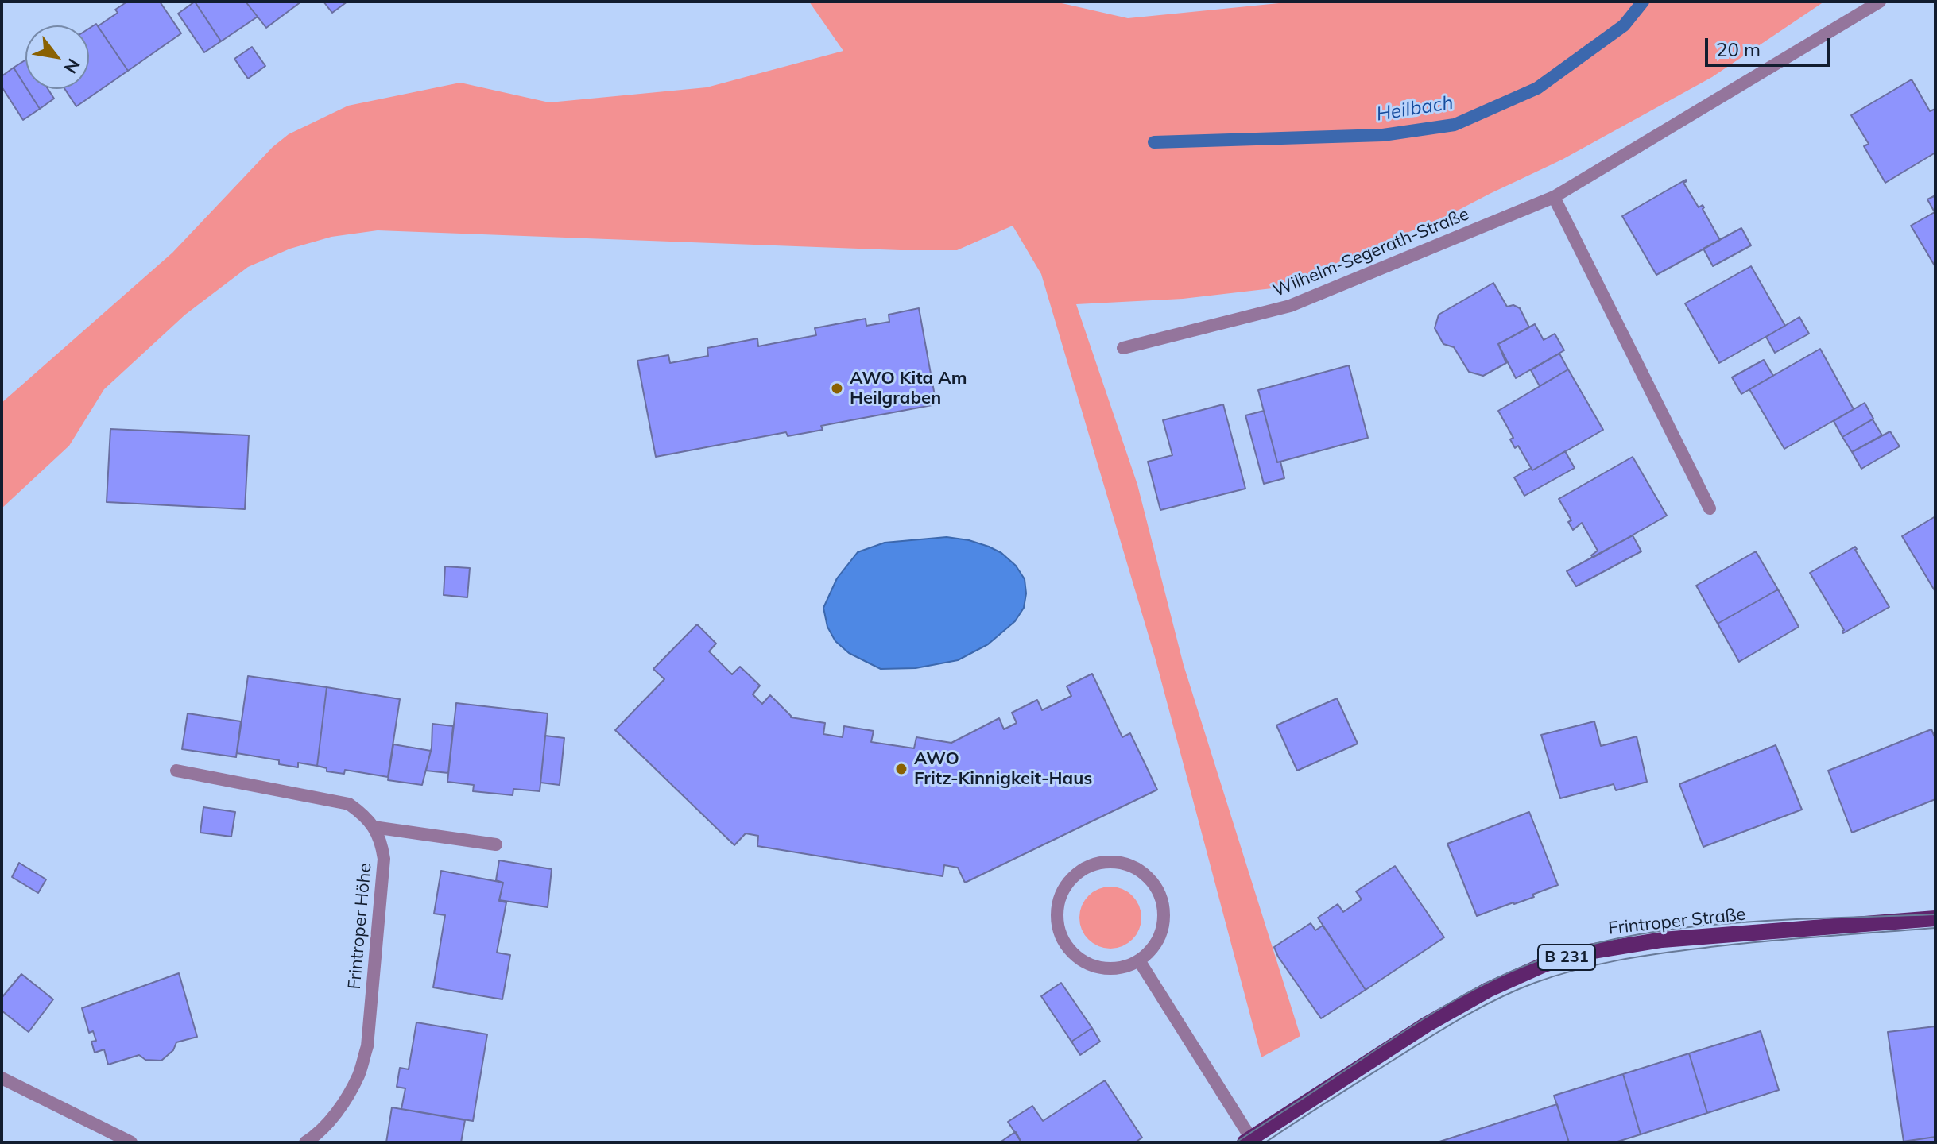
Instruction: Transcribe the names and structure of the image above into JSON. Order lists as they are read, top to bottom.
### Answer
{
  "streets": {
    "main road": ["Frintroper Straße", "B 231"],
    "street": ["Wilhelm-Segerath-Straße", "Frintroper Höhe"]
  },
  "water": ["Heilbach"],
  "places": ["AWO Kita Am Heilgraben", "AWO Fritz-Kinnigkeit-Haus"],
  "scale_bar": "20 m",
  "north": "bottom right"
}
